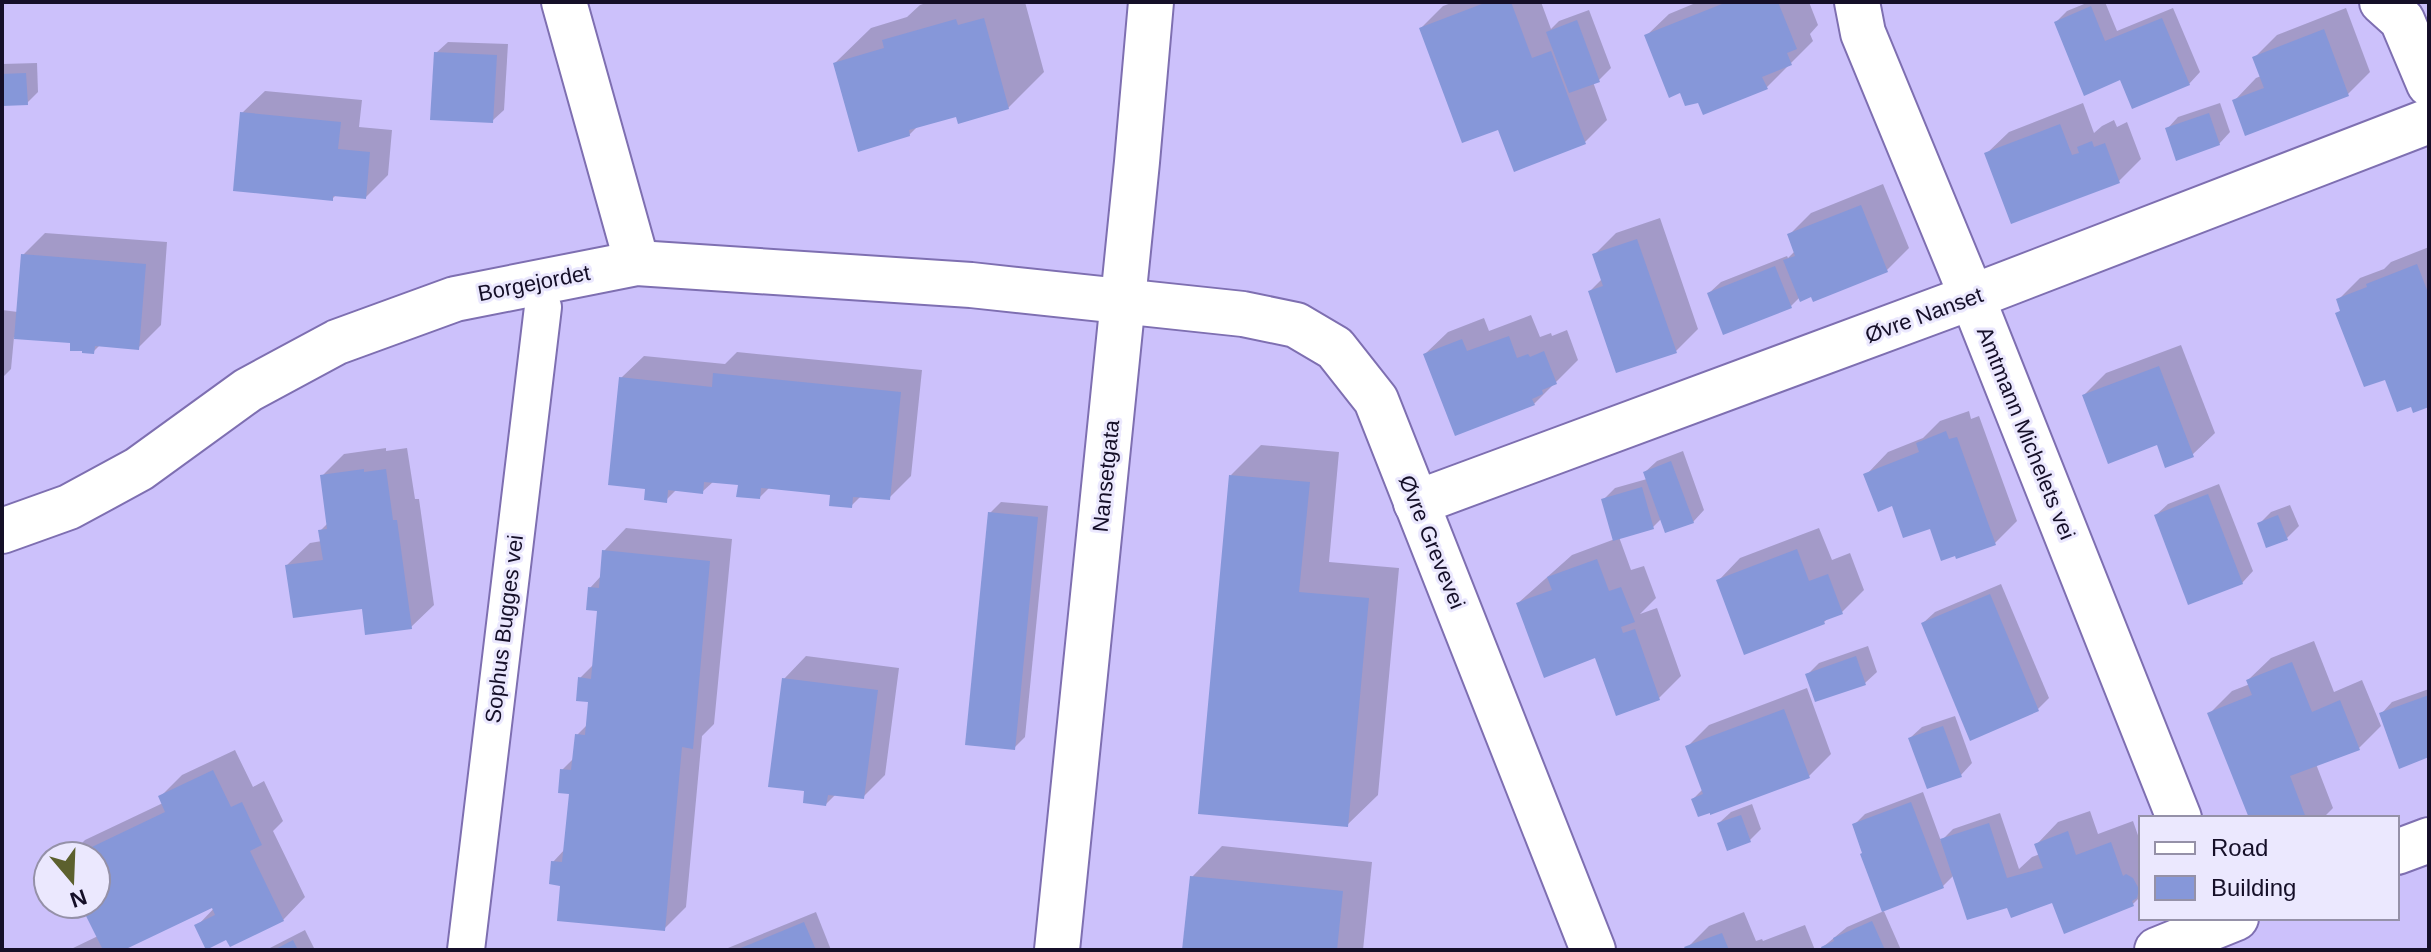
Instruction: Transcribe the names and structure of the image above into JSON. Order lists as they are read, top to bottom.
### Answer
{
  "streets": {
    "street": [
      "Borgejordet",
      "Øvre Nanset",
      "Amtmann Michelets vei",
      "Nansetgata",
      "Øvre Grevevei",
      "Sophus Bugges vei"
    ]
  },
  "crossings": [
    ["Borgejordet", "Nansetgata"],
    ["Borgejordet", "Øvre Grevevei"],
    ["Øvre Nanset", "Amtmann Michelets vei"],
    ["Øvre Nanset", "Øvre Grevevei"],
    ["Nansetgata", "Øvre Grevevei"]
  ],
  "legend": ["Road", "Building"],
  "north": "bottom"
}
